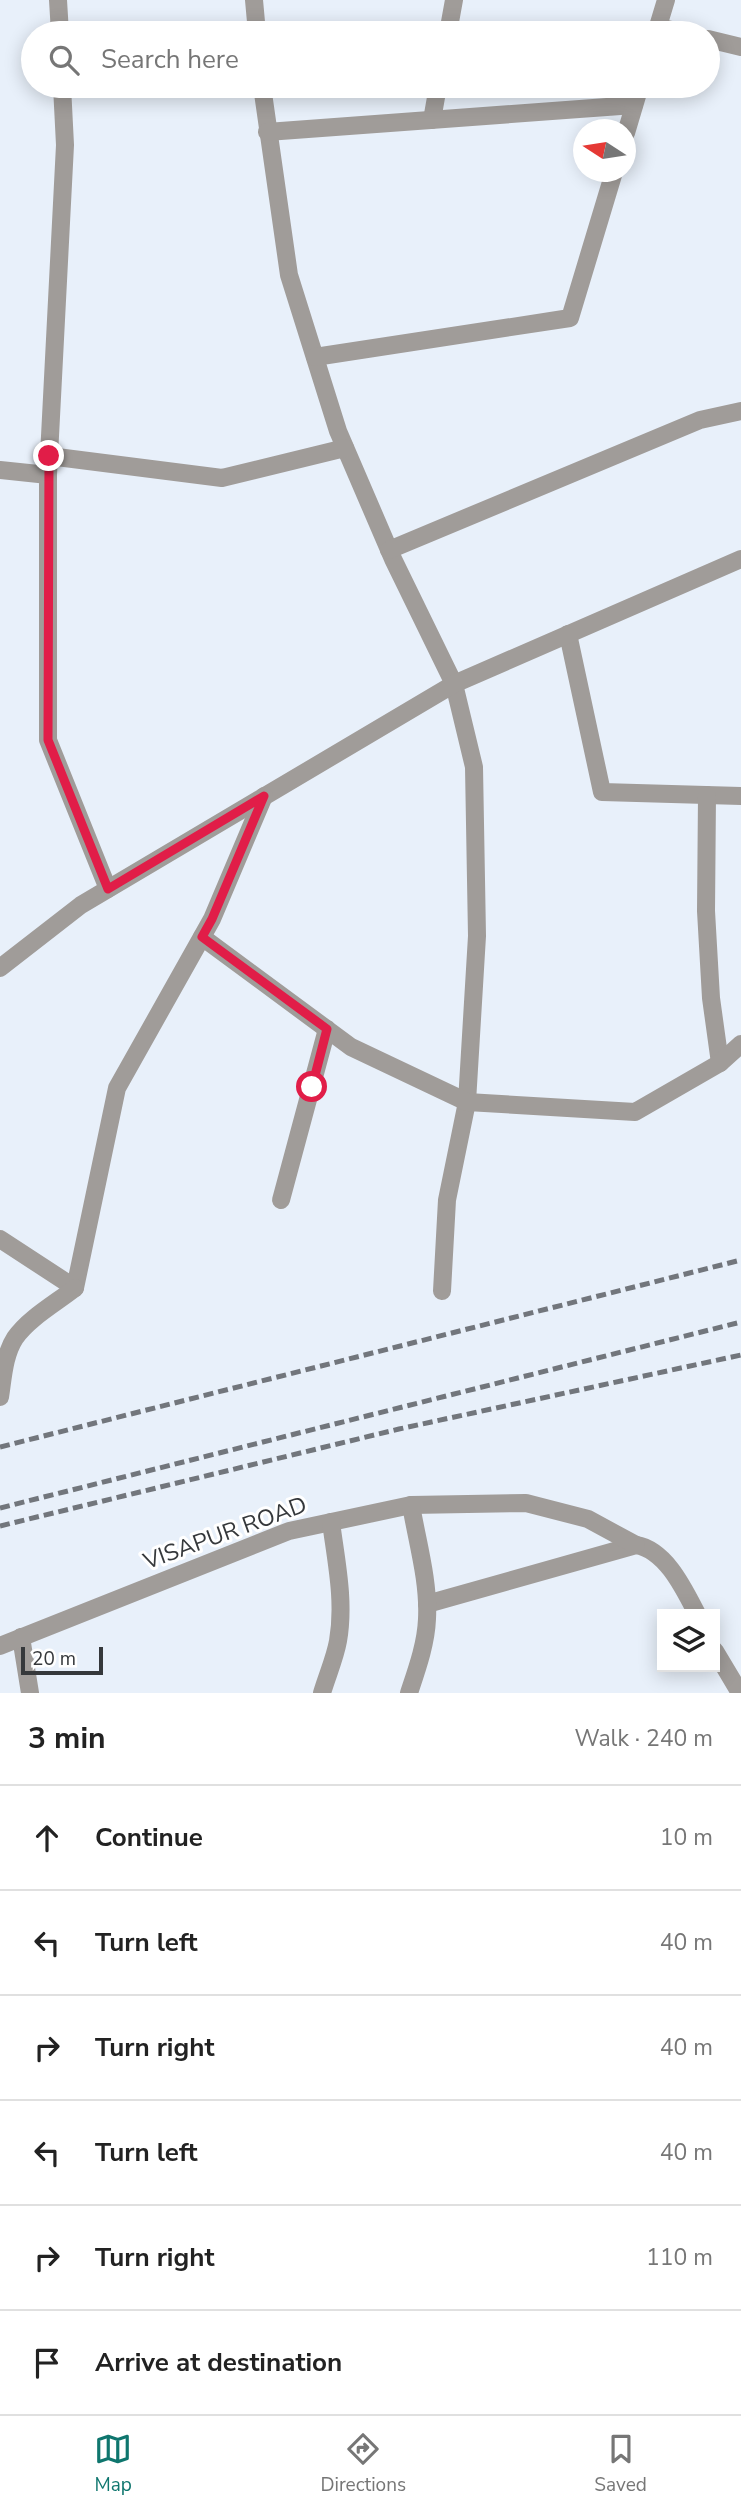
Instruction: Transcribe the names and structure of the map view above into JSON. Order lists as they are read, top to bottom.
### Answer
{
  "streets": {
    "street": ["VISAPUR ROAD"]
  },
  "scale_bar": "20 m",
  "north": "left",
  "page": {
    "search": "Search here",
    "scale": "20 m",
    "heading": ["3 min", "Walk · 240 m"],
    "list": [
      ["Continue", "10 m"],
      ["Turn left", "40 m"],
      ["Turn right", "40 m"],
      ["Turn left", "40 m"],
      ["Turn right", "110 m"],
      "Arrive at destination"
    ],
    "nav": ["Map", "Directions", "Saved"]
  }
}
